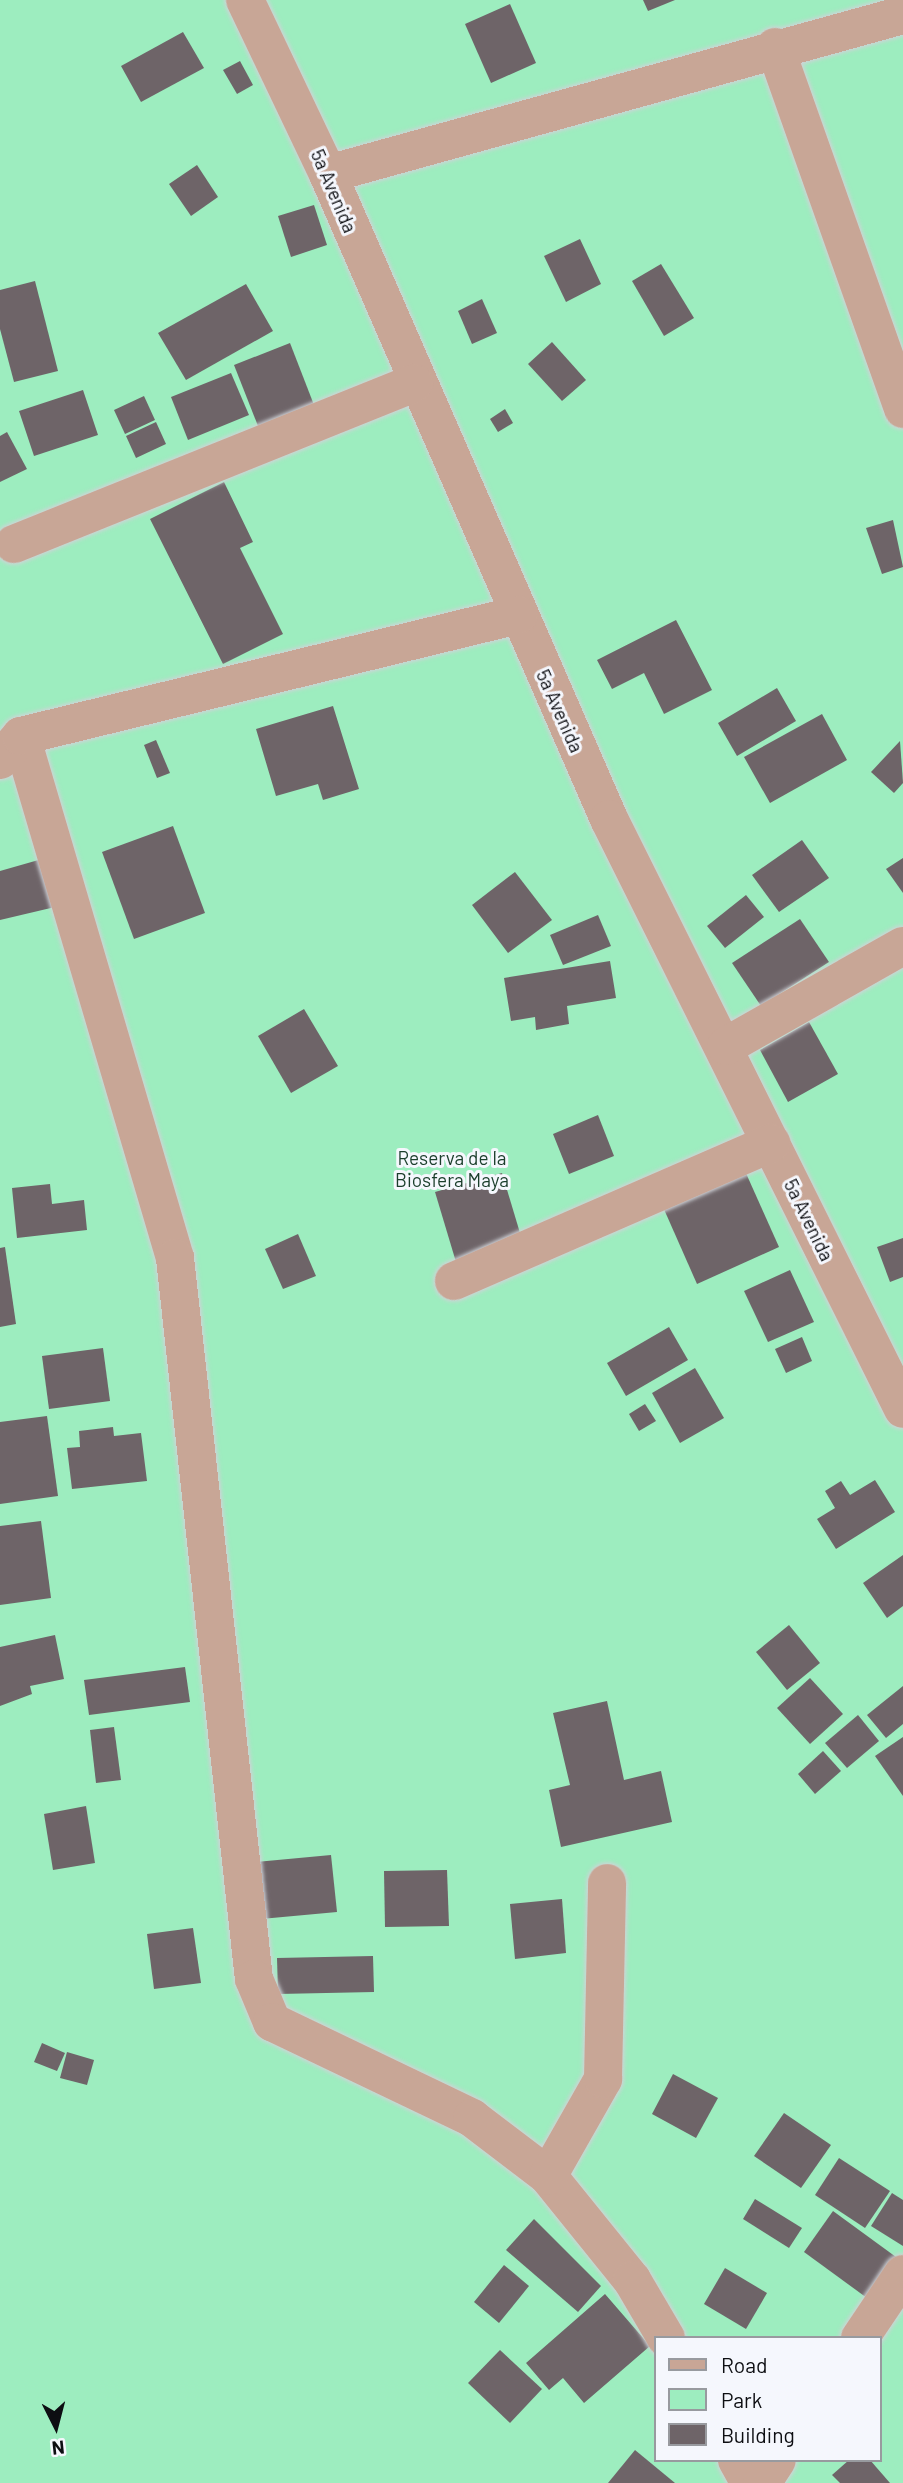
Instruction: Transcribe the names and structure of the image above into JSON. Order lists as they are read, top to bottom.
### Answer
{
  "streets": {
    "street": ["5a Avenida"]
  },
  "parks": ["Reserva de la Biosfera Maya"],
  "legend": ["Road", "Park", "Building"],
  "north": "bottom"
}
